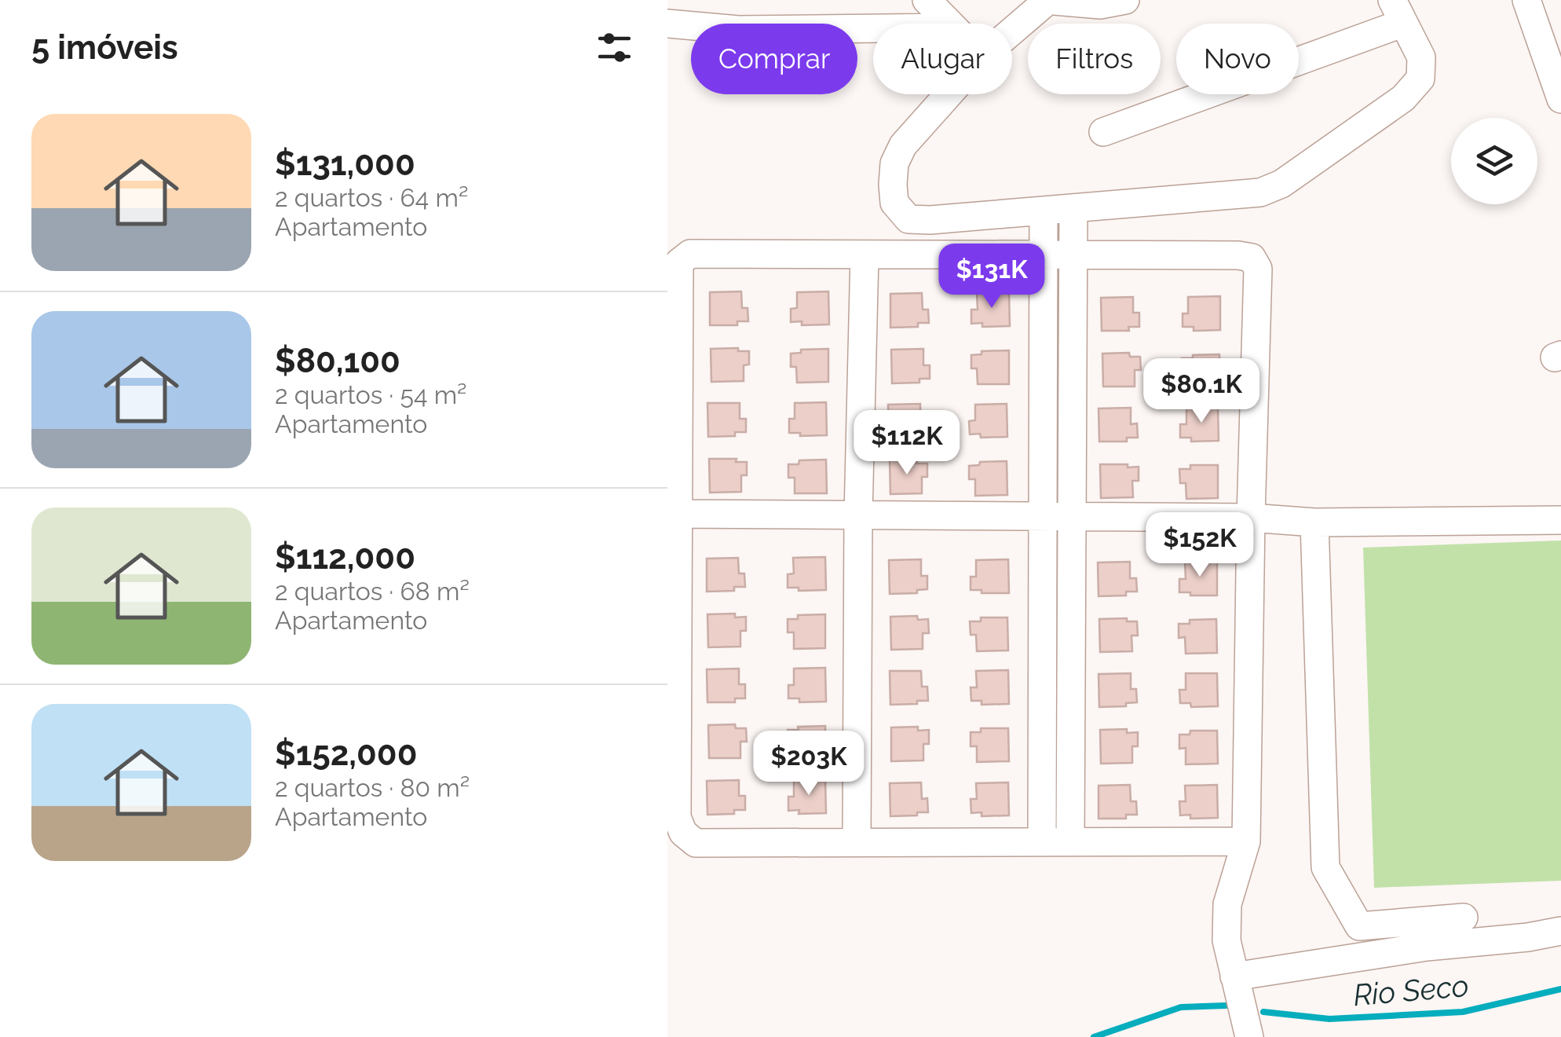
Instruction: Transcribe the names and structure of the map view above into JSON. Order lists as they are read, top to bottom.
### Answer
{
  "water": ["Rio Seco"],
  "page": {
    "heading": "5 imóveis",
    "chip": [
      "Comprar",
      "Alugar",
      "Filtros",
      "Novo"
    ],
    "list": [
      {
        "name": "$131,000",
        "note": "2 quartos · 64 m² · Apartamento"
      },
      {
        "name": "$80,100",
        "note": "2 quartos · 54 m² · Apartamento"
      },
      {
        "name": "$112,000",
        "note": "2 quartos · 68 m² · Apartamento"
      },
      {
        "name": "$152,000",
        "note": "2 quartos · 80 m² · Apartamento"
      }
    ],
    "price": [
      "$131K",
      "$80.1K",
      "$112K",
      "$152K",
      "$203K"
    ]
  }
}
